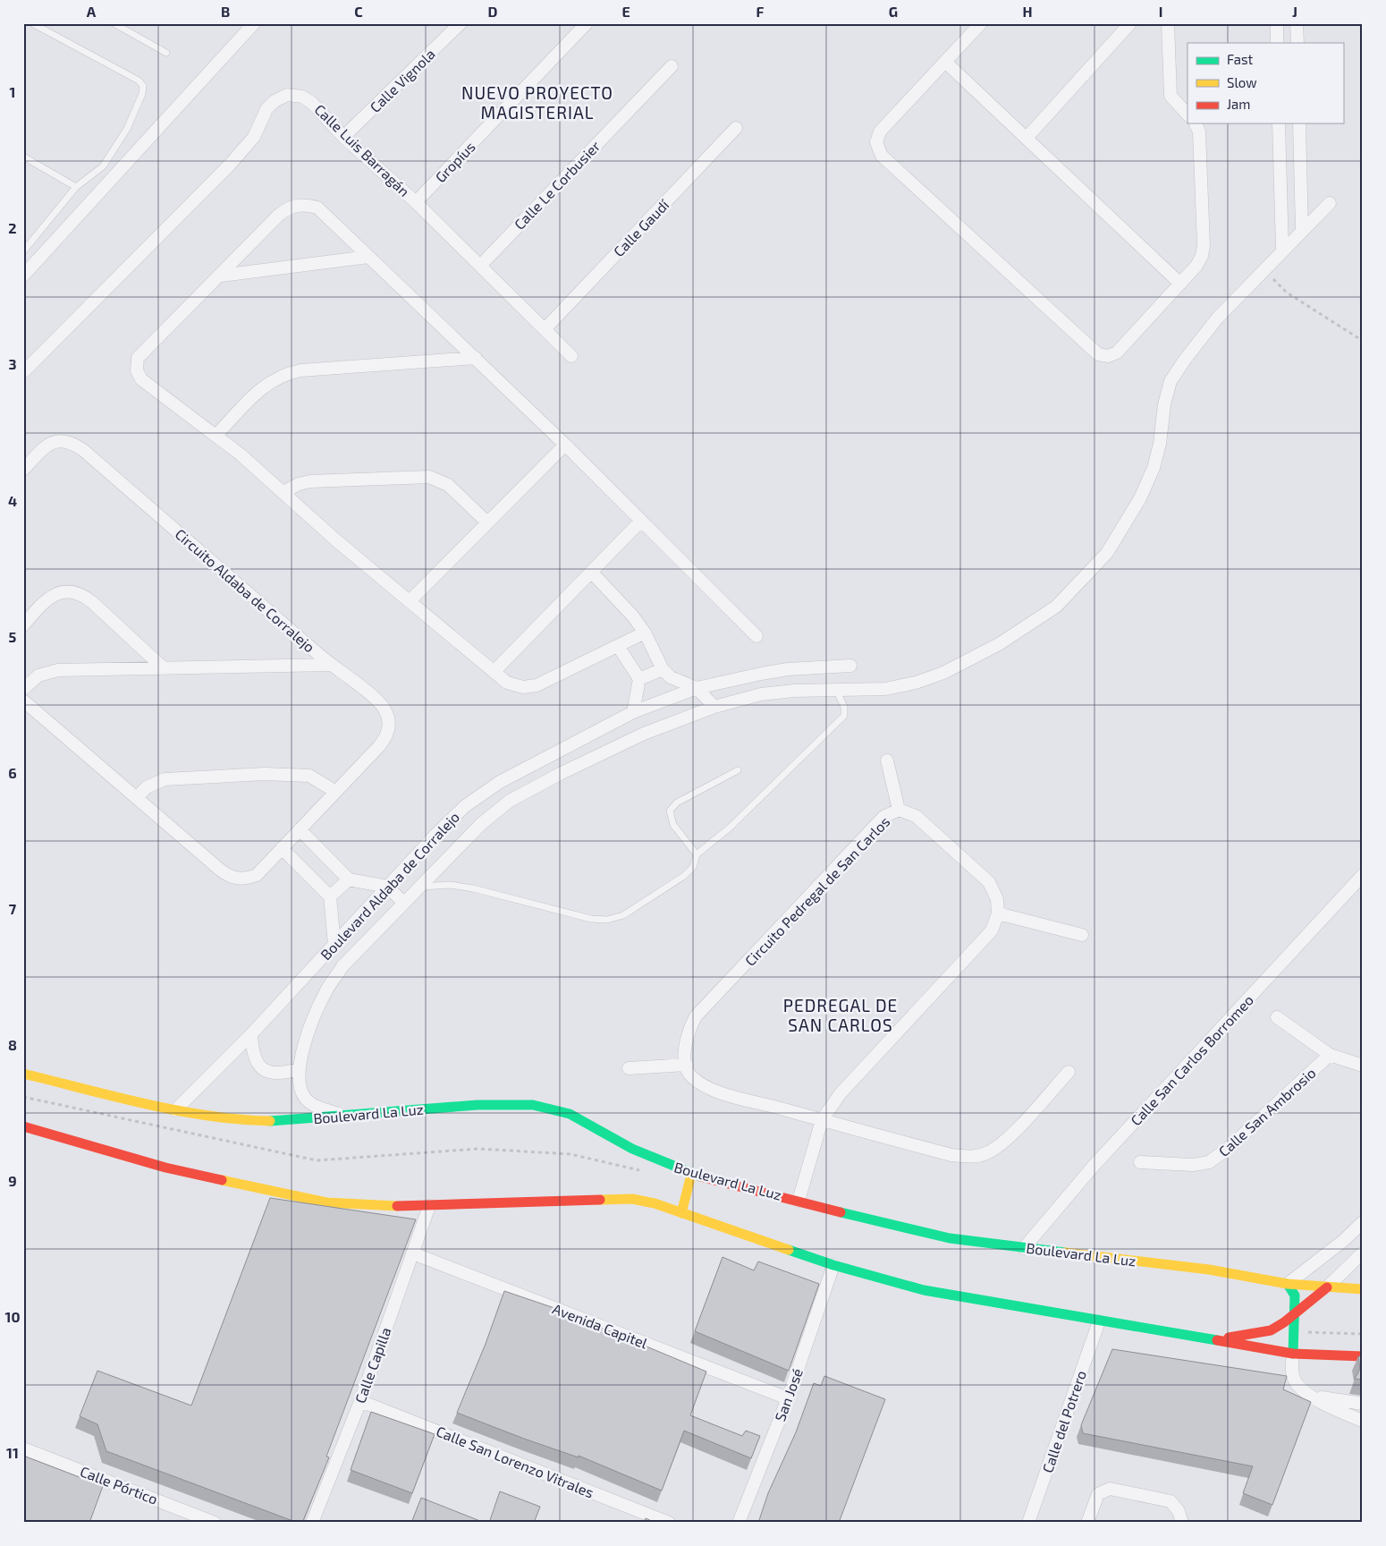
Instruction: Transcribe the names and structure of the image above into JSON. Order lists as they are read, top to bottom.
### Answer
{
  "streets": {
    "main road": ["Boulevard La Luz"],
    "street": [
      "Calle Vignola",
      "Calle Luis Barragán",
      "Gropíus",
      "Calle Le Corbusier",
      "Calle Gaudí",
      "Circuito Aldaba de Corralejo",
      "Boulevard Aldaba de Corralejo",
      "Circuito Pedregal de San Carlos",
      "Calle San Carlos Borromeo",
      "Calle San Ambrosio",
      "Avenida Capitel",
      "Calle Capilla",
      "San José",
      "Calle del Potrero",
      "Calle San Lorenzo Vitrales",
      "Calle Pórtico"
    ]
  },
  "crossings": [
    ["Calle Vignola", "Calle Luis Barragán"],
    ["Calle Luis Barragán", "Gropíus"],
    ["Calle Luis Barragán", "Calle Le Corbusier"],
    ["Calle Luis Barragán", "Calle Gaudí"],
    ["Boulevard Aldaba de Corralejo", "Boulevard La Luz"],
    ["Calle San Carlos Borromeo", "Boulevard La Luz"],
    ["Avenida Capitel", "Calle Capilla"],
    ["Avenida Capitel", "San José"],
    ["Calle Capilla", "Calle San Lorenzo Vitrales"]
  ],
  "districts": ["NUEVO PROYECTO MAGISTERIAL", "PEDREGAL DE SAN CARLOS"],
  "legend": ["Fast", "Slow", "Jam"],
  "grid": {
    "columns": [
      "A",
      "B",
      "C",
      "D",
      "E",
      "F",
      "G",
      "H",
      "I",
      "J"
    ],
    "rows": [
      "1",
      "2",
      "3",
      "4",
      "5",
      "6",
      "7",
      "8",
      "9",
      "10",
      "11"
    ]
  }
}
